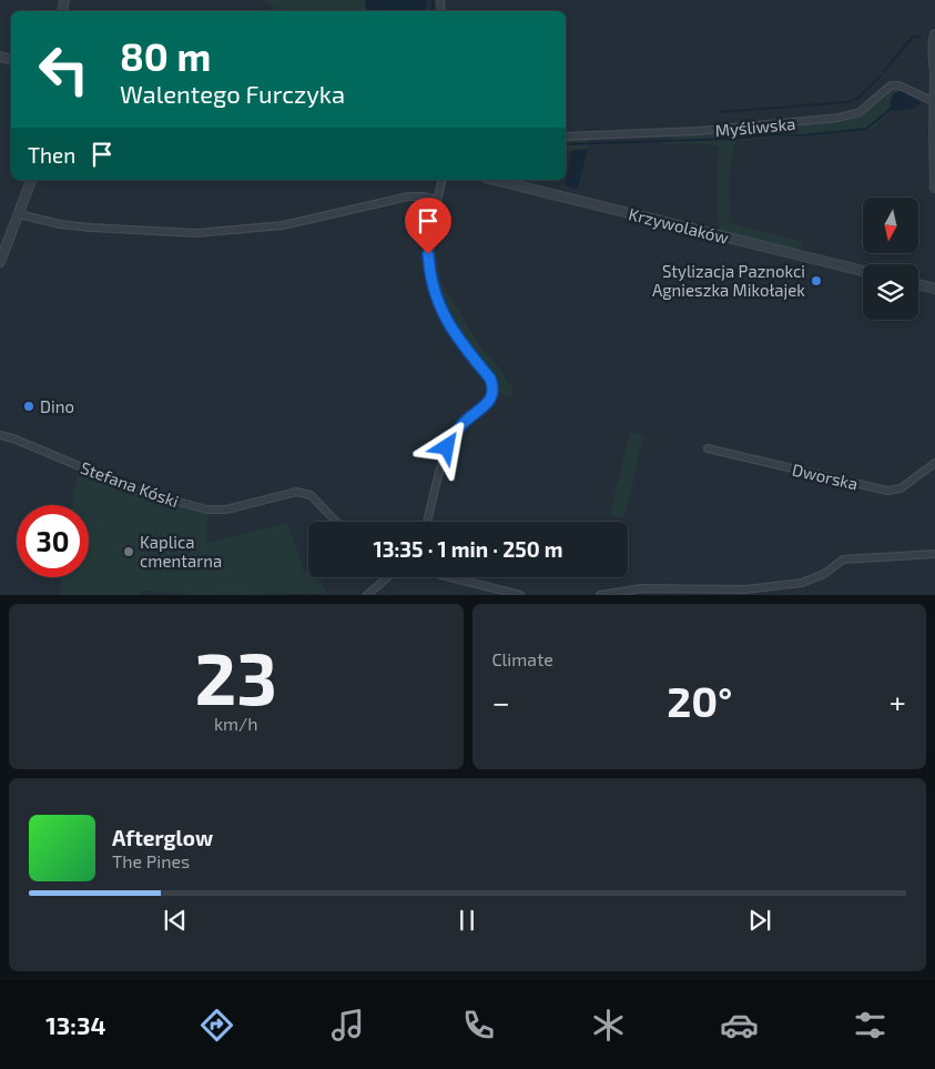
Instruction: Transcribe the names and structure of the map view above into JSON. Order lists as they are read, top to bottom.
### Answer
{
  "streets": {
    "street": [
      "Myśliwska",
      "Krzywolaków",
      "Dworska",
      "Stefana Kóski"
    ]
  },
  "places": ["Stylizacja Paznokci Agnieszka Mikołajek", "Dino", "Kaplica cmentarna"],
  "north": "bottom",
  "page": {
    "turn": ["80 m", "Walentego Furczyka"],
    "then": "Then",
    "limit": "30",
    "trip": "13:35 · 1 min · 250 m",
    "tile": [
      ["23", "km/h"],
      "Climate"
    ],
    "heat": ["−", "20°", "+"],
    "song": ["Afterglow", "The Pines"],
    "tabs": "13:34"
  }
}
